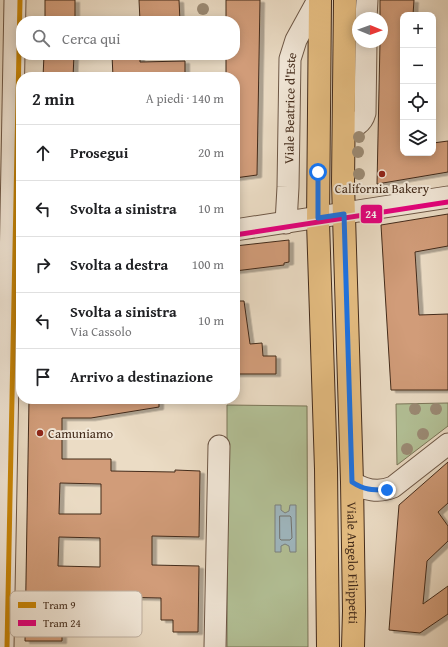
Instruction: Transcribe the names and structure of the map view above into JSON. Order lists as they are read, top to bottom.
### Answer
{
  "streets": {
    "main road": ["Viale Beatrice d'Este", "Viale Angelo Filippetti"]
  },
  "crossings": [
    ["Viale Beatrice d'Este", "Viale Angelo Filippetti"]
  ],
  "places": ["California Bakery", "Camuniamo"],
  "lines": ["tram line 9", "tram line 24"],
  "legend": ["Tram 9", "Tram 24"],
  "north": "right",
  "page": {
    "map_buttons": ["+", "−"],
    "search": "Cerca qui",
    "heading": ["2 min", "A piedi · 140 m"],
    "list": [
      ["Prosegui", "20 m"],
      ["Svolta a sinistra", "10 m"],
      ["Svolta a destra", "100 m"],
      ["Svolta a sinistra", "Via Cassolo", "10 m"],
      "Arrivo a destinazione"
    ]
  }
}
